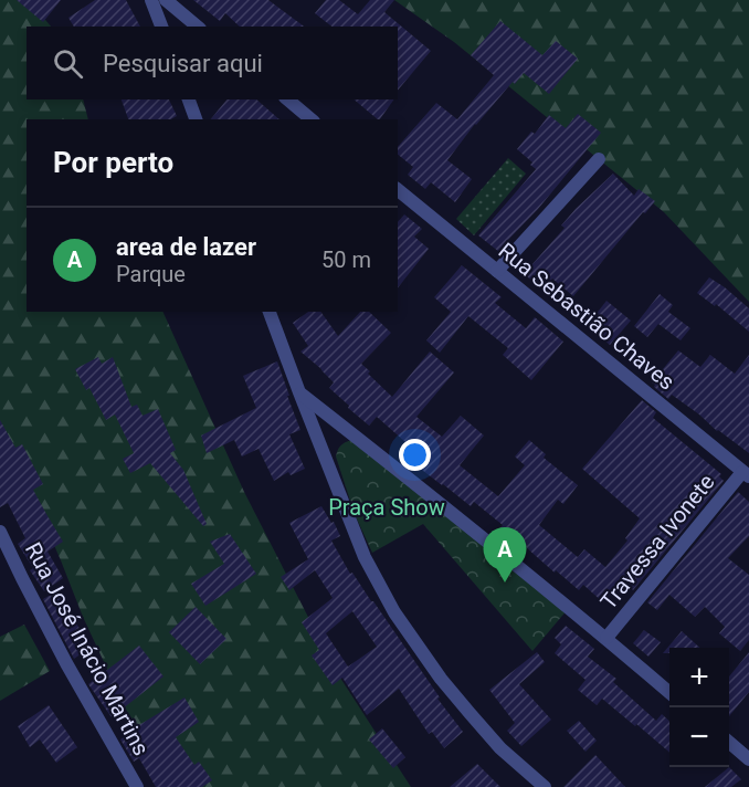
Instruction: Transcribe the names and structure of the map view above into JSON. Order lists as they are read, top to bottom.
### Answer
{
  "streets": {
    "street": ["Rua Sebastião Chaves", "Travessa Ivonete", "Rua José Inácio Martins"]
  },
  "crossings": [
    ["Rua Sebastião Chaves", "Travessa Ivonete"]
  ],
  "parks": ["Praça Show"],
  "page": {
    "search": "Pesquisar aqui",
    "heading": "Por perto",
    "list": [
      {
        "mark": "A",
        "name": "area de lazer",
        "note": "Parque",
        "value": "50 m"
      }
    ],
    "pins": "A",
    "map_buttons": ["+", "−"]
  }
}
